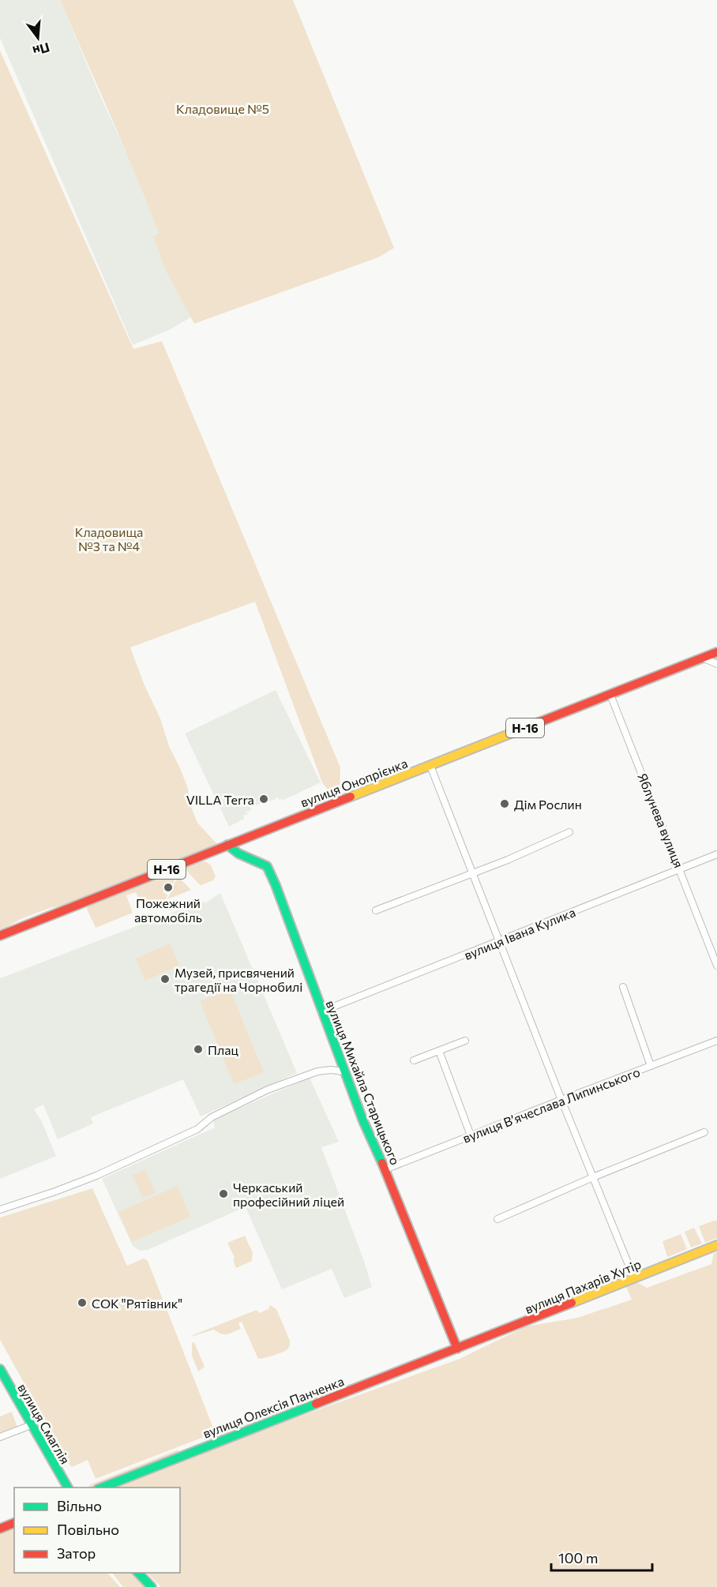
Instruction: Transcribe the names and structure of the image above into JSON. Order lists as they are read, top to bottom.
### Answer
{
  "streets": {
    "street": [
      "Н-16",
      "вулиця Онопрієнка",
      "Яблунева вулиця",
      "вулиця Івана Кулика",
      "вулиця Михайла Старицького",
      "вулиця Вʼячеслава Липинського",
      "вулиця Пахарів Хутір",
      "вулиця Олексія Панченка",
      "вулиця Смаглія"
    ]
  },
  "crossings": [
    ["вулиця Онопрієнка", "Яблунева вулиця"],
    ["вулиця Онопрієнка", "вулиця Михайла Старицького"],
    ["Яблунева вулиця", "вулиця Івана Кулика"],
    ["вулиця Івана Кулика", "вулиця Михайла Старицького"],
    ["вулиця Михайла Старицького", "вулиця Вʼячеслава Липинського"],
    ["вулиця Михайла Старицького", "вулиця Пахарів Хутір"],
    ["вулиця Михайла Старицького", "вулиця Олексія Панченка"],
    ["вулиця Пахарів Хутір", "вулиця Олексія Панченка"]
  ],
  "parks": ["Кладовище №5", "Кладовища №3 та №4"],
  "places": [
    "VILLA Terra",
    "Дім Рослин",
    "Пожежний автомобіль",
    "Музей, присвячений трагедії на Чорнобилі",
    "Плац",
    "Черкаський професійний ліцей",
    "СОК \"Рятівник\""
  ],
  "legend": ["Вільно", "Повільно", "Затор"],
  "scale_bar": "100 m",
  "north": "bottom"
}
